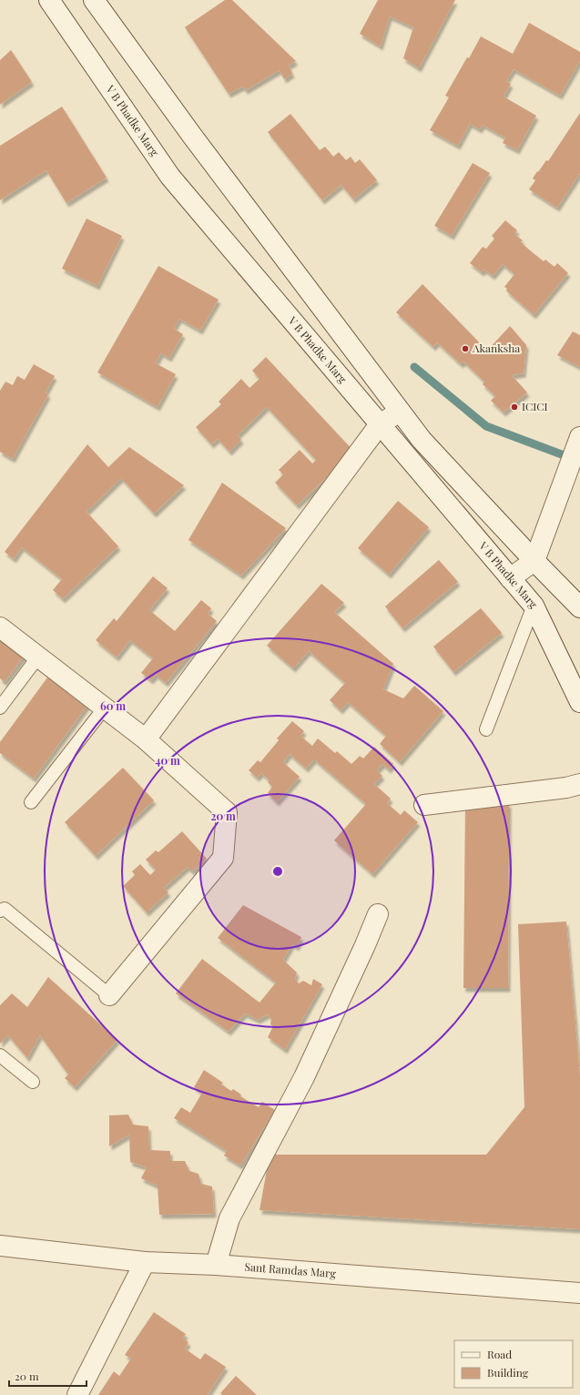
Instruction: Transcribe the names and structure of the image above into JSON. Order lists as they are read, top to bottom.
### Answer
{
  "streets": {
    "street": ["V B Phadke Marg", "Sant Ramdas Marg"]
  },
  "places": ["Akanksha", "ICICI"],
  "legend": ["Road", "Building"],
  "scale_bar": "20 m",
  "rings": ["60 m", "40 m", "20 m"]
}
